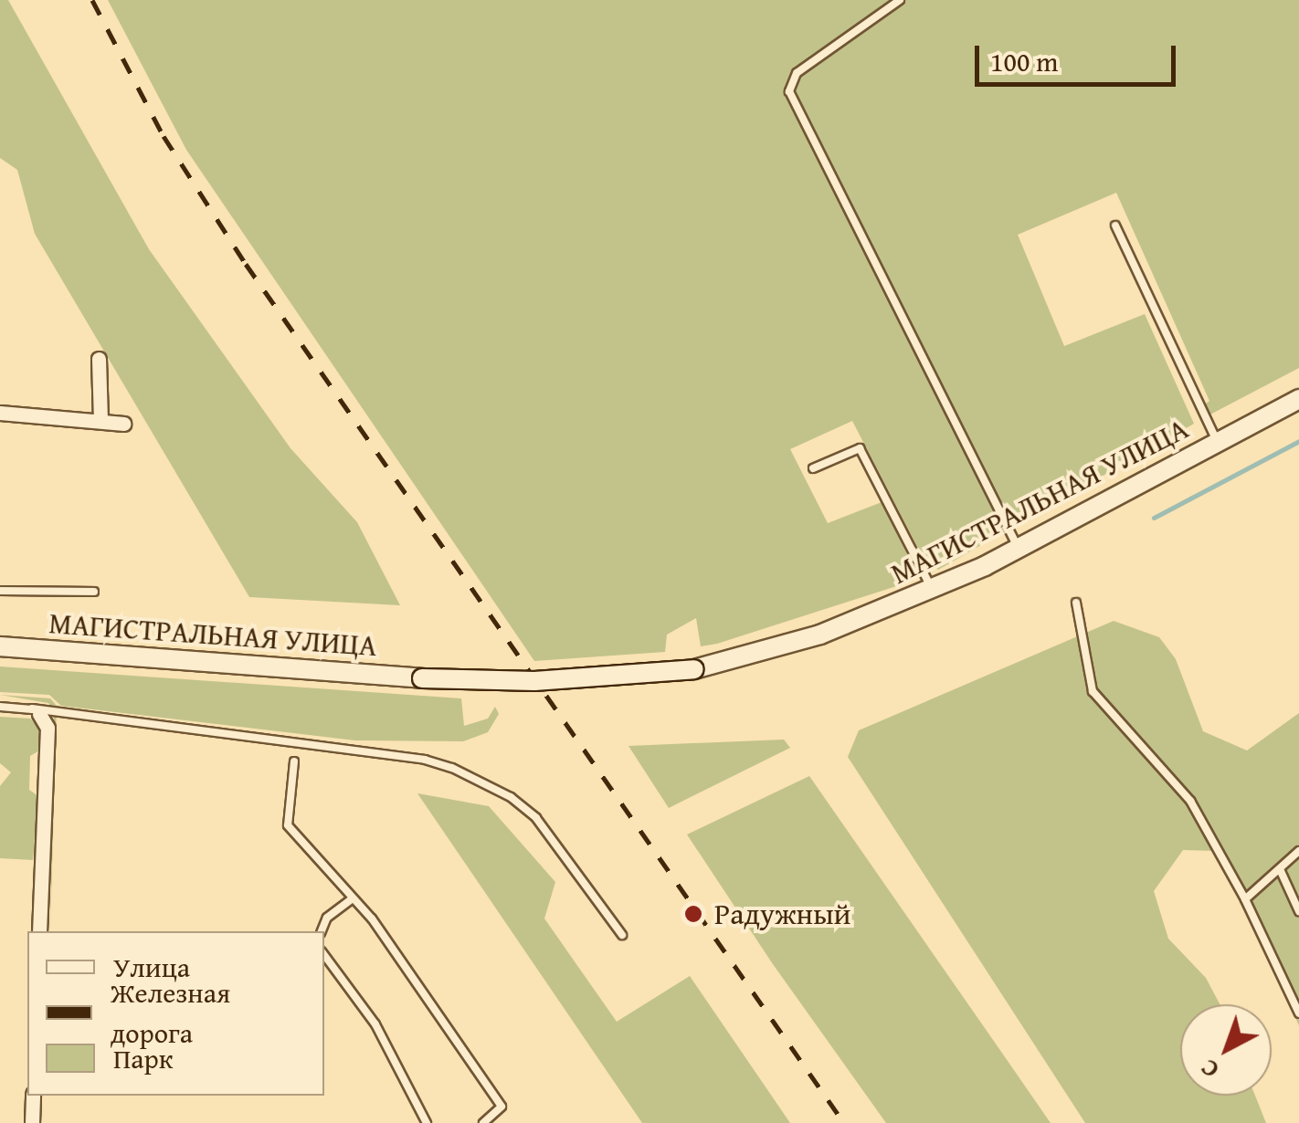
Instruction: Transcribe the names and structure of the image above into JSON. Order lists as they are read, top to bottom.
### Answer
{
  "streets": {
    "main road": ["МАГИСТРАЛЬНАЯ УЛИЦА"]
  },
  "places": ["Радужный"],
  "legend": ["Улица", "Железная дорога", "Парк"],
  "scale_bar": "100 m",
  "north": "bottom left"
}
